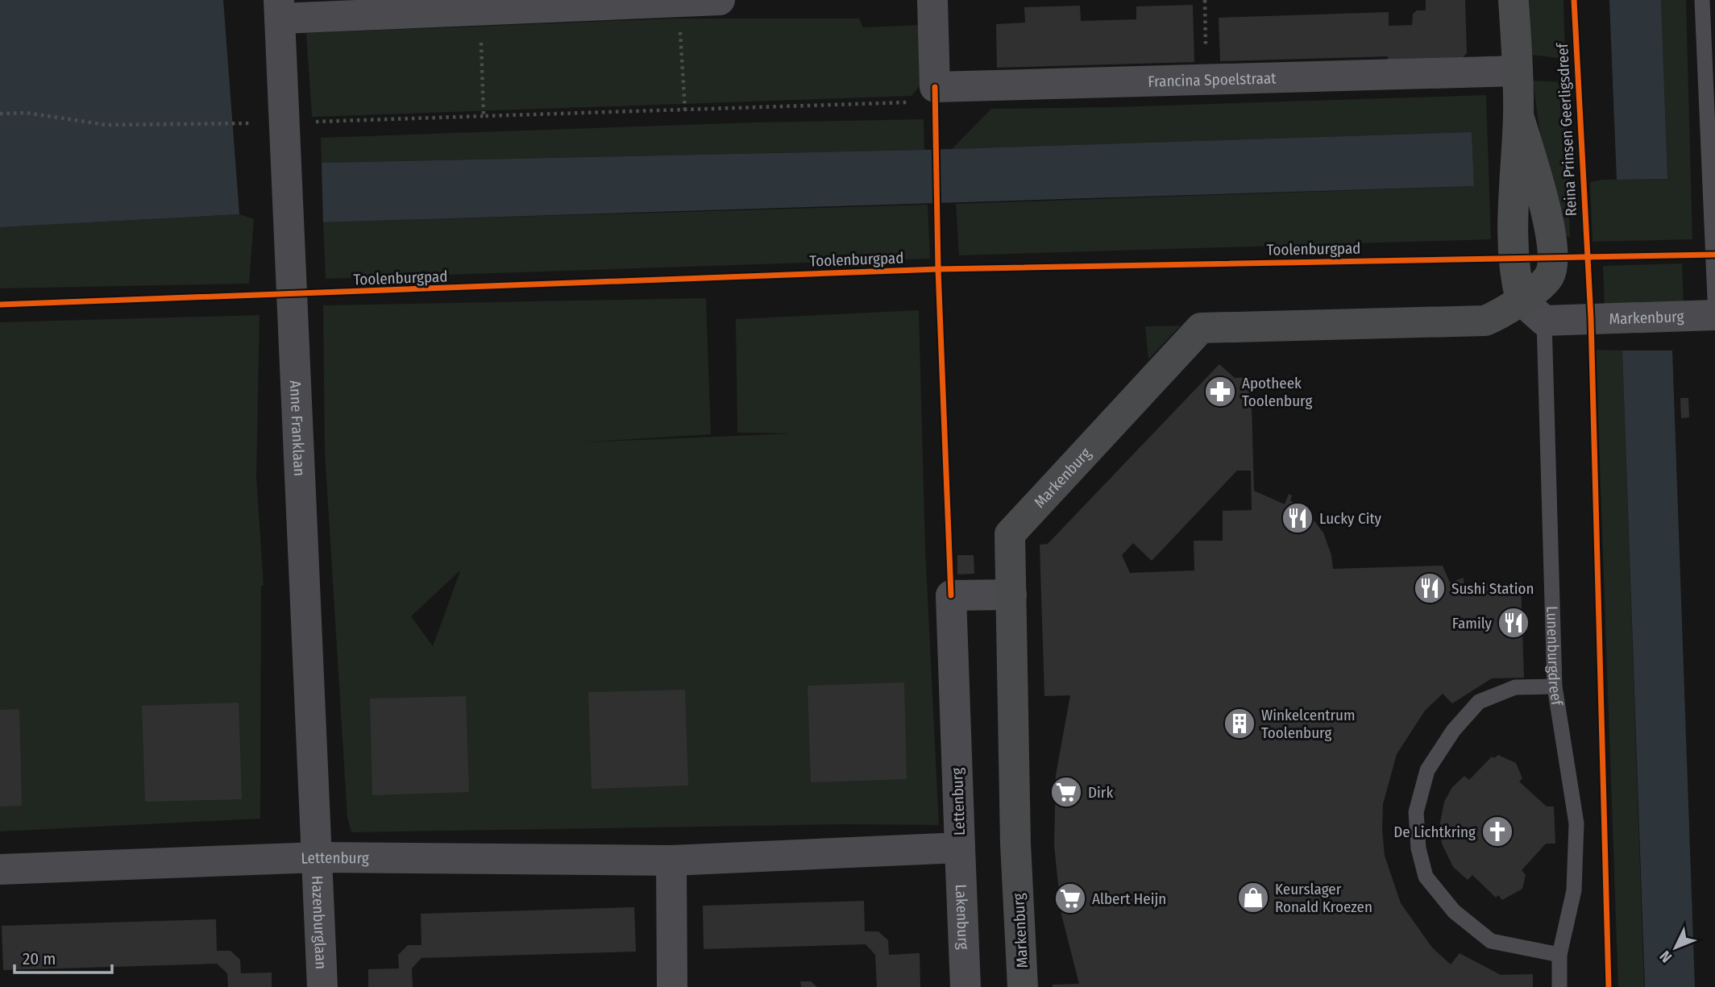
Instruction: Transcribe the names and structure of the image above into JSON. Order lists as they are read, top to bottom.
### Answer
{
  "streets": {
    "street": [
      "Francina Spoelstraat",
      "Markenburg",
      "Anne Franklaan",
      "Lettenburg",
      "Lakenburg",
      "Hazenburglaan"
    ],
    "lane": ["Lunenburgdreef"],
    "cycle path": ["Reina Prinsen Geerligsdreef", "Toolenburgpad"]
  },
  "crossings": [
    ["Markenburg", "Lunenburgdreef"],
    ["Markenburg", "Lettenburg"],
    ["Anne Franklaan", "Lettenburg"],
    ["Anne Franklaan", "Hazenburglaan"],
    ["Lettenburg", "Lakenburg"],
    ["Lettenburg", "Hazenburglaan"]
  ],
  "places": {
    "pharmacy": ["Apotheek Toolenburg"],
    "restaurant": ["Lucky City", "Sushi Station", "Family"],
    "building": ["Winkelcentrum Toolenburg"],
    "supermarket": ["Dirk", "Albert Heijn"],
    "church": ["De Lichtkring"],
    "shop": ["Keurslager Ronald Kroezen"]
  },
  "scale_bar": "20 m",
  "north": "bottom left"
}
